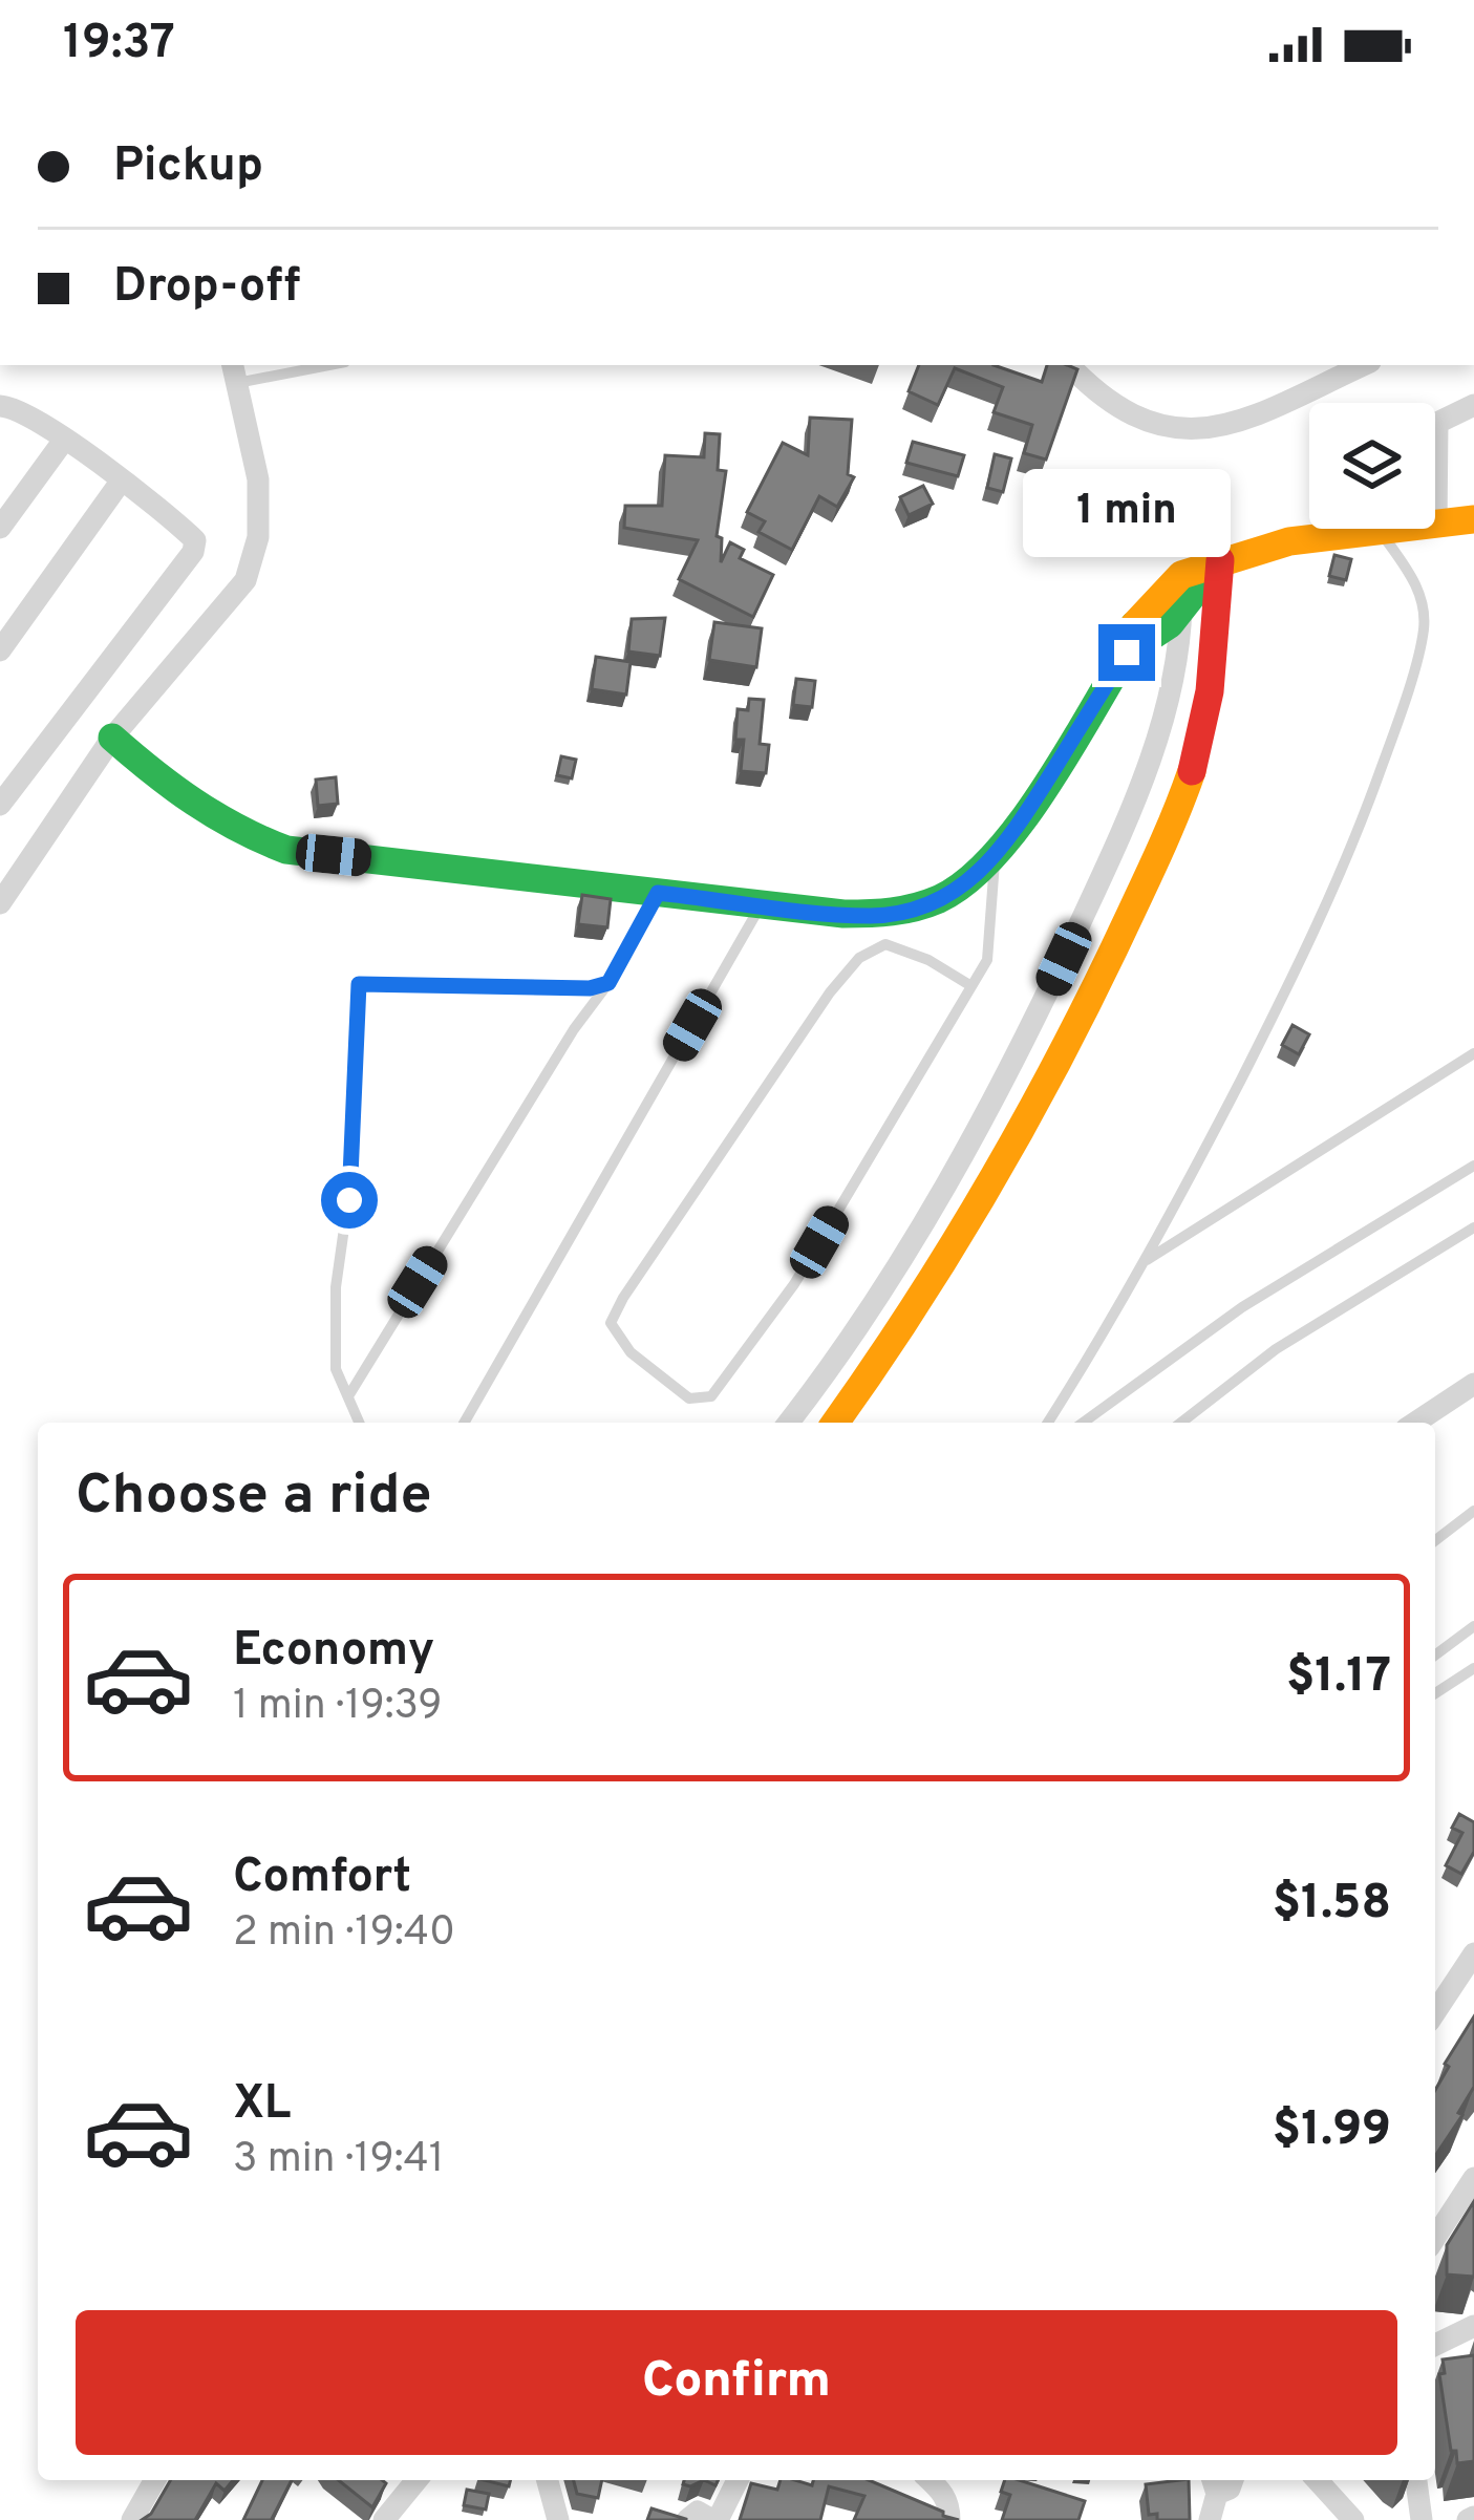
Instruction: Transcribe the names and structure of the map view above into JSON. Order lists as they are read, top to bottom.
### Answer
{
  "page": {
    "status": "19:37",
    "banner": ["Pickup", "Drop-off"],
    "bubble": "1 min",
    "heading": "Choose a ride",
    "list": [
      {
        "name": "Economy",
        "note": "1 min · 19:39",
        "value": "$1.17"
      },
      {
        "name": "Comfort",
        "note": "2 min · 19:40",
        "value": "$1.58"
      },
      {
        "name": "XL",
        "note": "3 min · 19:41",
        "value": "$1.99"
      }
    ],
    "buttons": "Confirm"
  }
}
